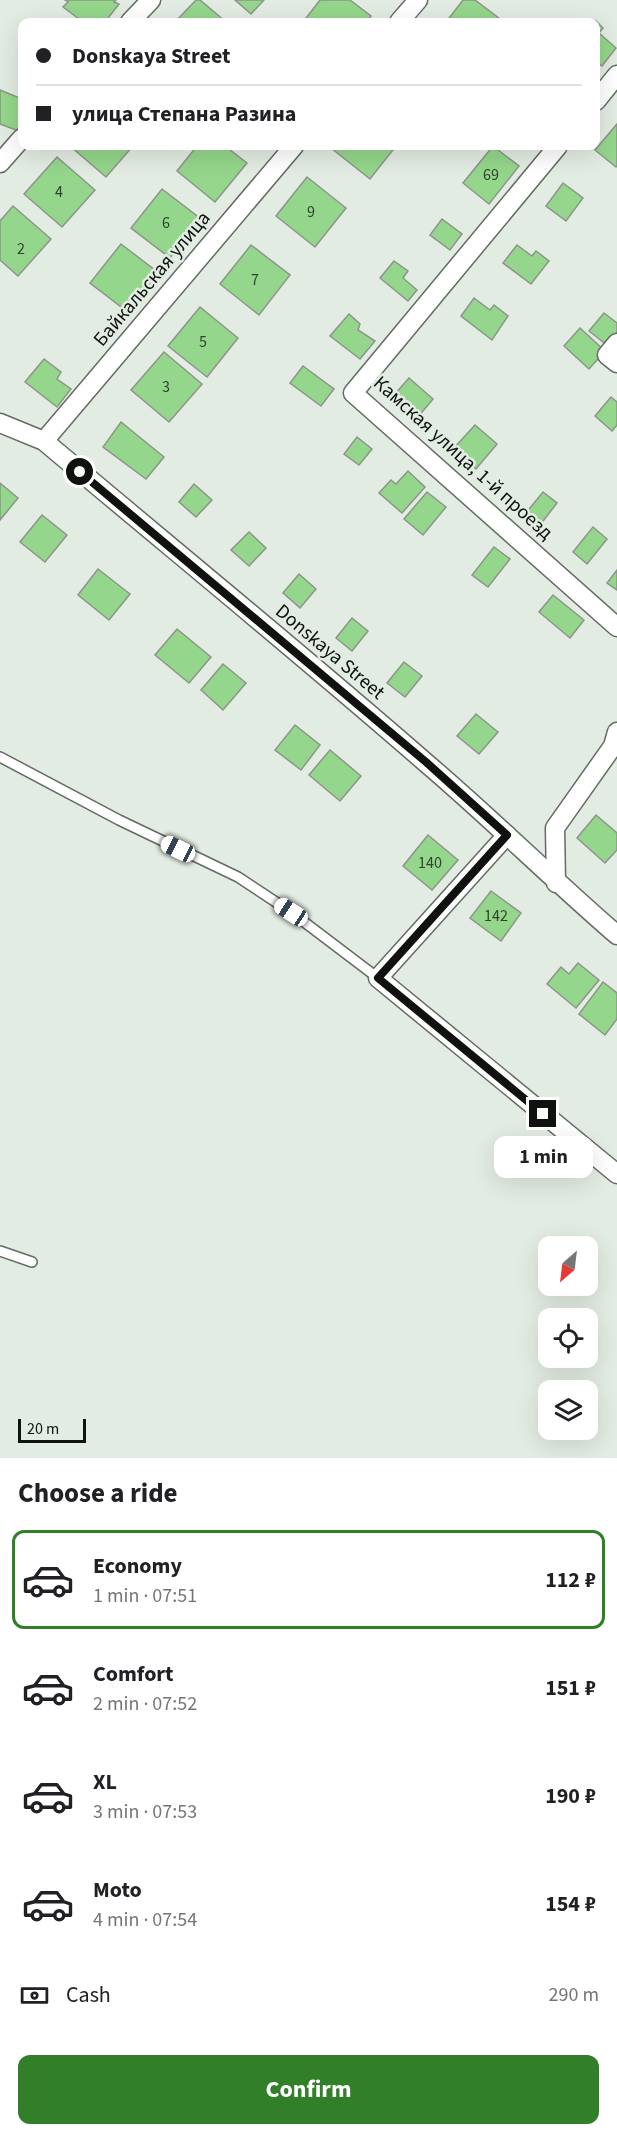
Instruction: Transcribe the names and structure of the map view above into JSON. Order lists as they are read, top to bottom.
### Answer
{
  "streets": {
    "street": ["Байкальская улица", "Камская улица, 1-й проезд", "Donskaya Street"]
  },
  "crossings": [
    ["Байкальская улица", "Donskaya Street"]
  ],
  "house_numbers": [
    "69",
    "4",
    "9",
    "6",
    "2",
    "7",
    "5",
    "3",
    "140",
    "142"
  ],
  "scale_bar": "20 m",
  "north": "bottom left",
  "page": {
    "banner": ["Donskaya Street", "улица Степана Разина"],
    "bubble": "1 min",
    "scale": "20 m",
    "heading": "Choose a ride",
    "list": [
      {
        "name": "Economy",
        "note": "1 min · 07:51",
        "value": "112 ₽"
      },
      {
        "name": "Comfort",
        "note": "2 min · 07:52",
        "value": "151 ₽"
      },
      {
        "name": "XL",
        "note": "3 min · 07:53",
        "value": "190 ₽"
      },
      {
        "name": "Moto",
        "note": "4 min · 07:54",
        "value": "154 ₽"
      }
    ],
    "pay": ["Cash", "290 m"],
    "buttons": "Confirm"
  }
}
